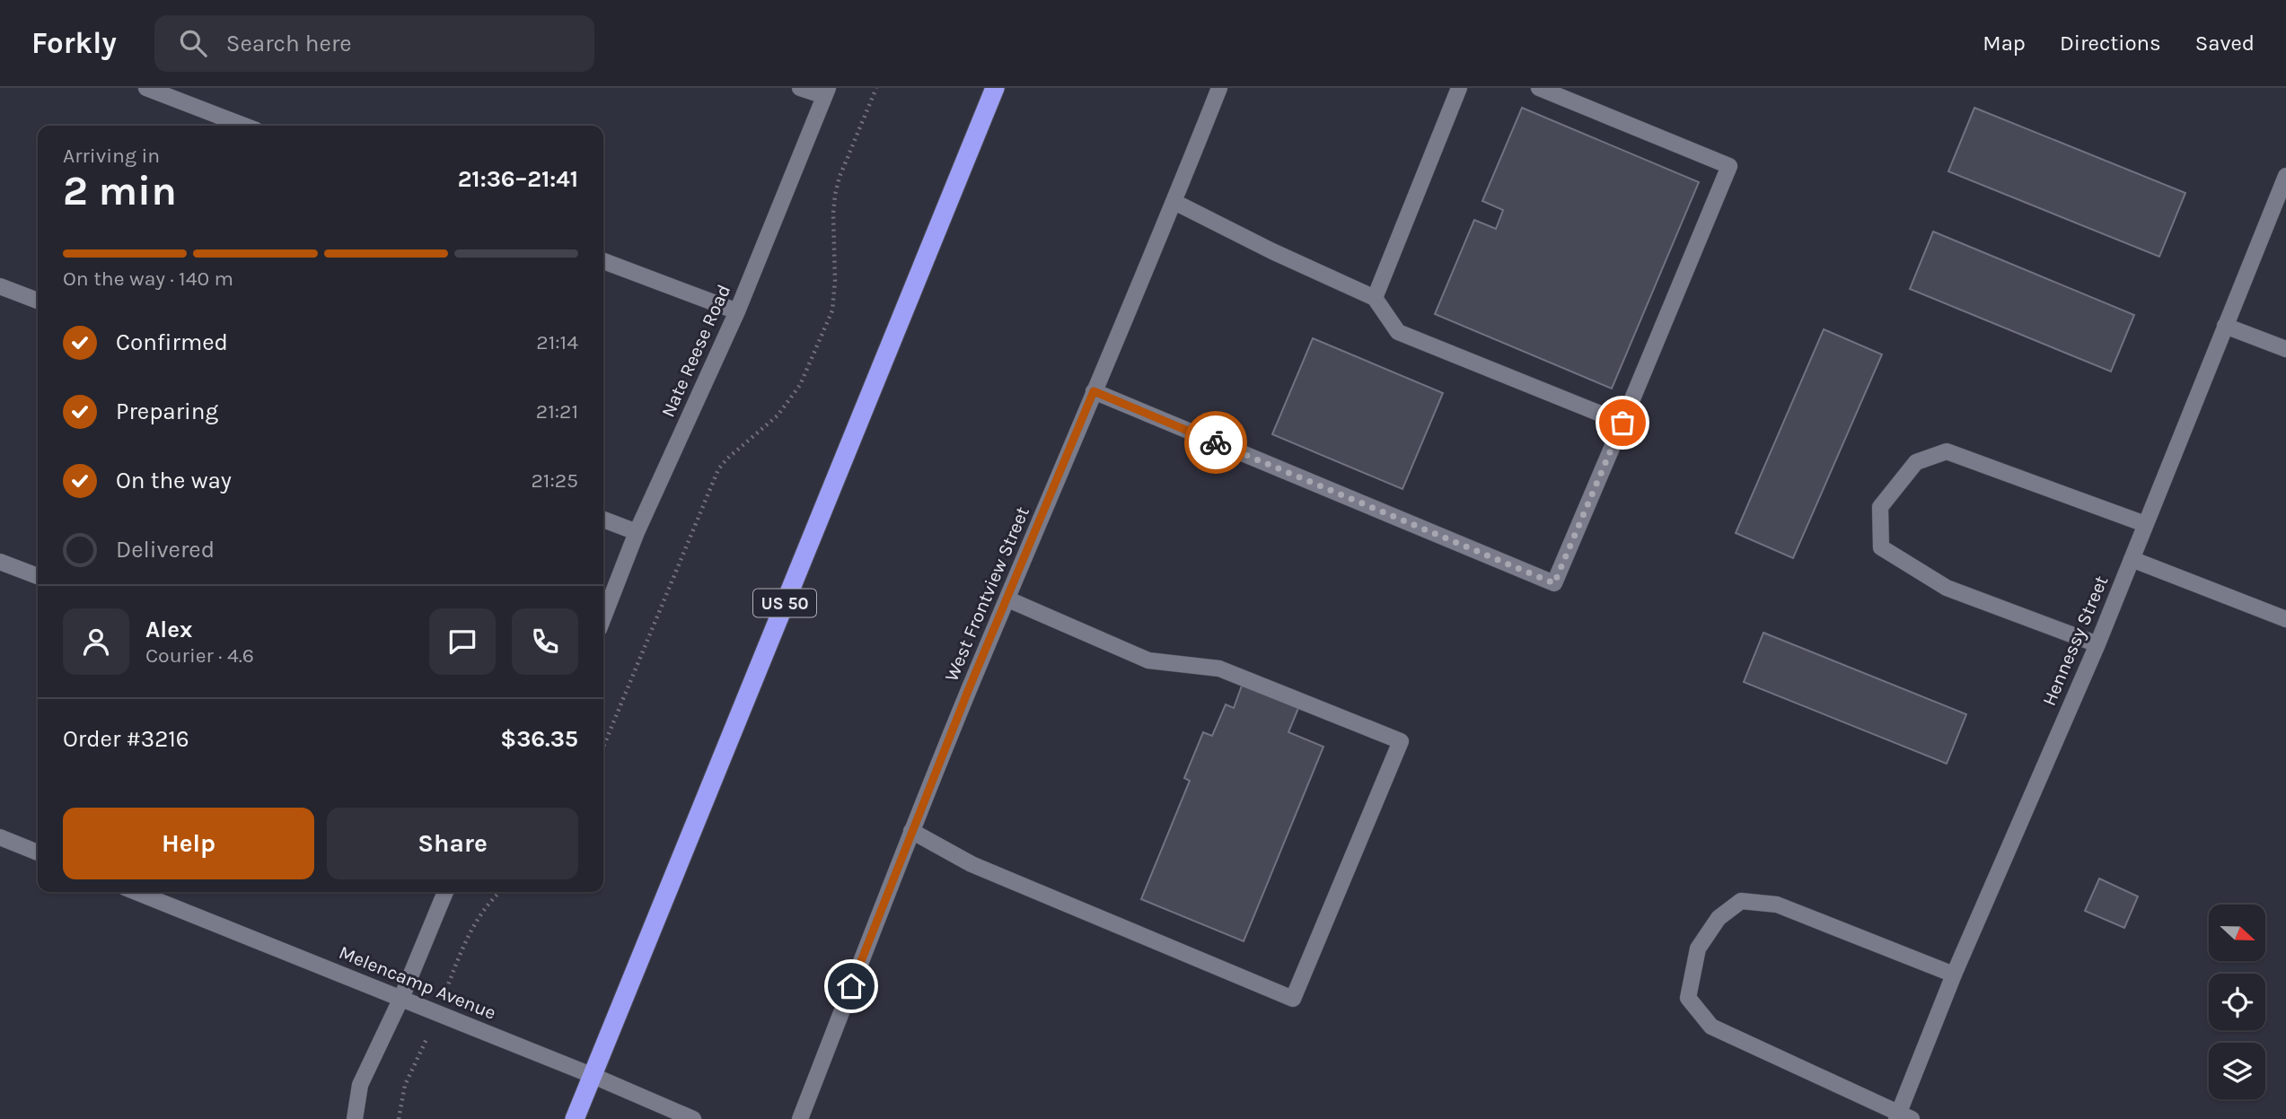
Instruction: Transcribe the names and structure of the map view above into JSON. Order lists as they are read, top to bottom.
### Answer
{
  "streets": {
    "highway": ["US 50"],
    "street": [
      "Nate Reese Road",
      "West Frontview Street",
      "Hennessy Street",
      "Melencamp Avenue"
    ]
  },
  "crossings": [
    ["US 50", "Melencamp Avenue"]
  ],
  "north": "right",
  "page": {
    "header": "Forkly",
    "search": "Search here",
    "nav": ["Map", "Directions", "Saved"],
    "heading": ["2 min", "Arriving in", "21:36–21:41"],
    "panel": [
      "Alex",
      "Courier · 4.6",
      "Order #3216",
      "$36.35"
    ],
    "bar": "On the way · 140 m",
    "list": [
      ["Confirmed", "21:14"],
      ["Preparing", "21:21"],
      ["On the way", "21:25"],
      "Delivered"
    ],
    "buttons": ["Help", "Share"]
  }
}
